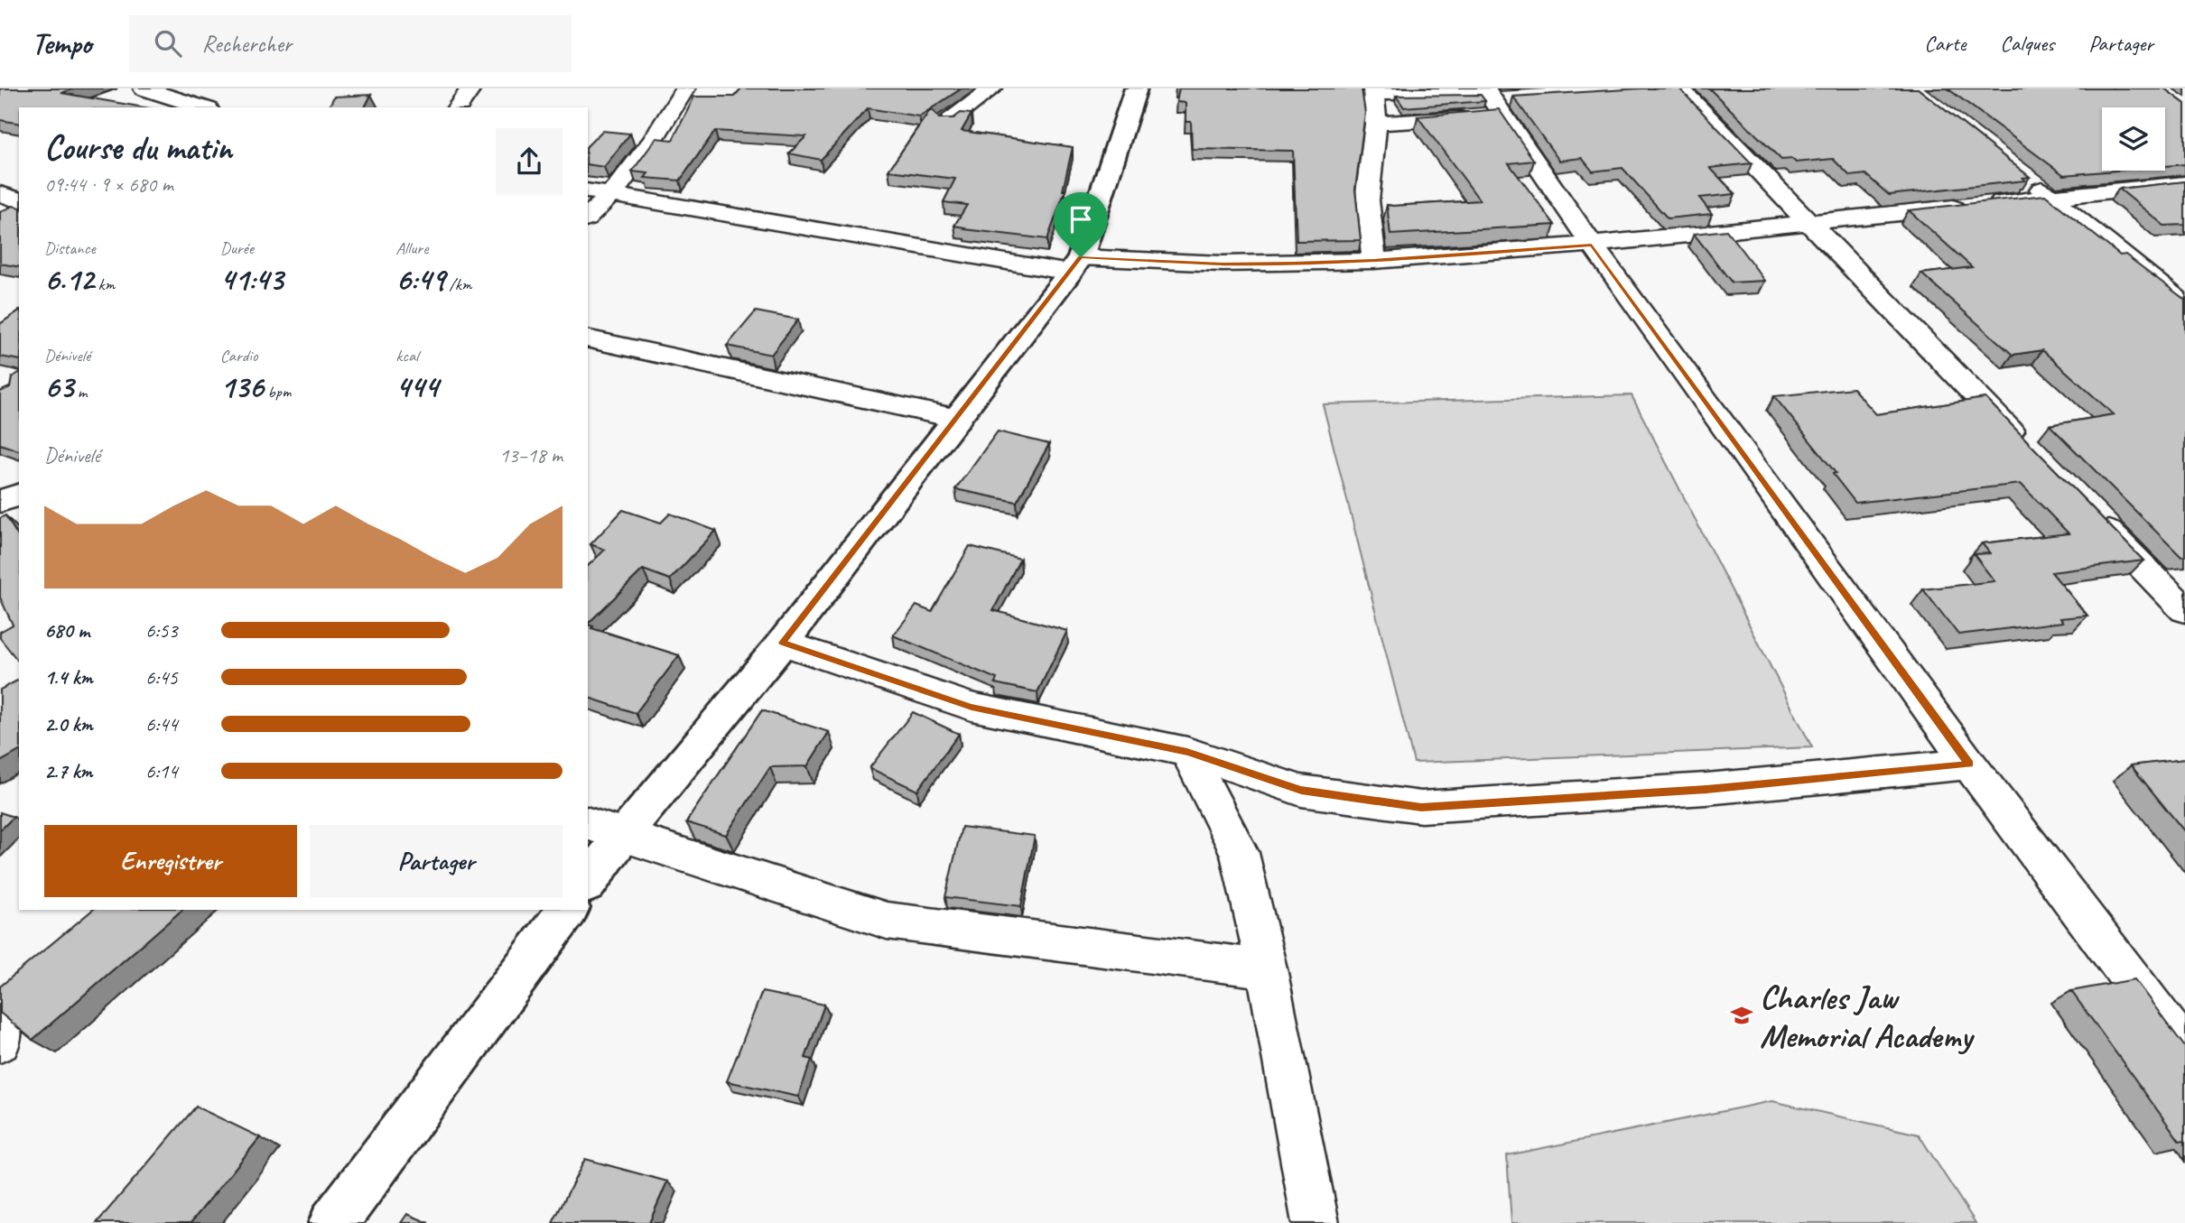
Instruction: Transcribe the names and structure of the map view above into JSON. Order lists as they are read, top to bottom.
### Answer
{
  "places": {
    "school or university": ["Charles Jaw Memorial Academy"]
  },
  "page": {
    "header": "Tempo",
    "search": "Rechercher",
    "nav": ["Carte", "Calques", "Partager"],
    "heading": ["Course du matin", "09:44 · 9 × 680 m"],
    "stats": [
      ["Distance", "6.12 km"],
      ["Durée", "41:43"],
      ["Allure", "6:49 /km"],
      ["Dénivelé", "63 m"],
      ["Cardio", "136 bpm"],
      ["kcal", "444"]
    ],
    "chart": ["Dénivelé", "13–18 m"],
    "list": [
      {
        "name": "680 m",
        "note": "6:53"
      },
      {
        "name": "1.4 km",
        "note": "6:45"
      },
      {
        "name": "2.0 km",
        "note": "6:44"
      },
      {
        "name": "2.7 km",
        "note": "6:14"
      }
    ],
    "buttons": ["Enregistrer", "Partager"]
  }
}
